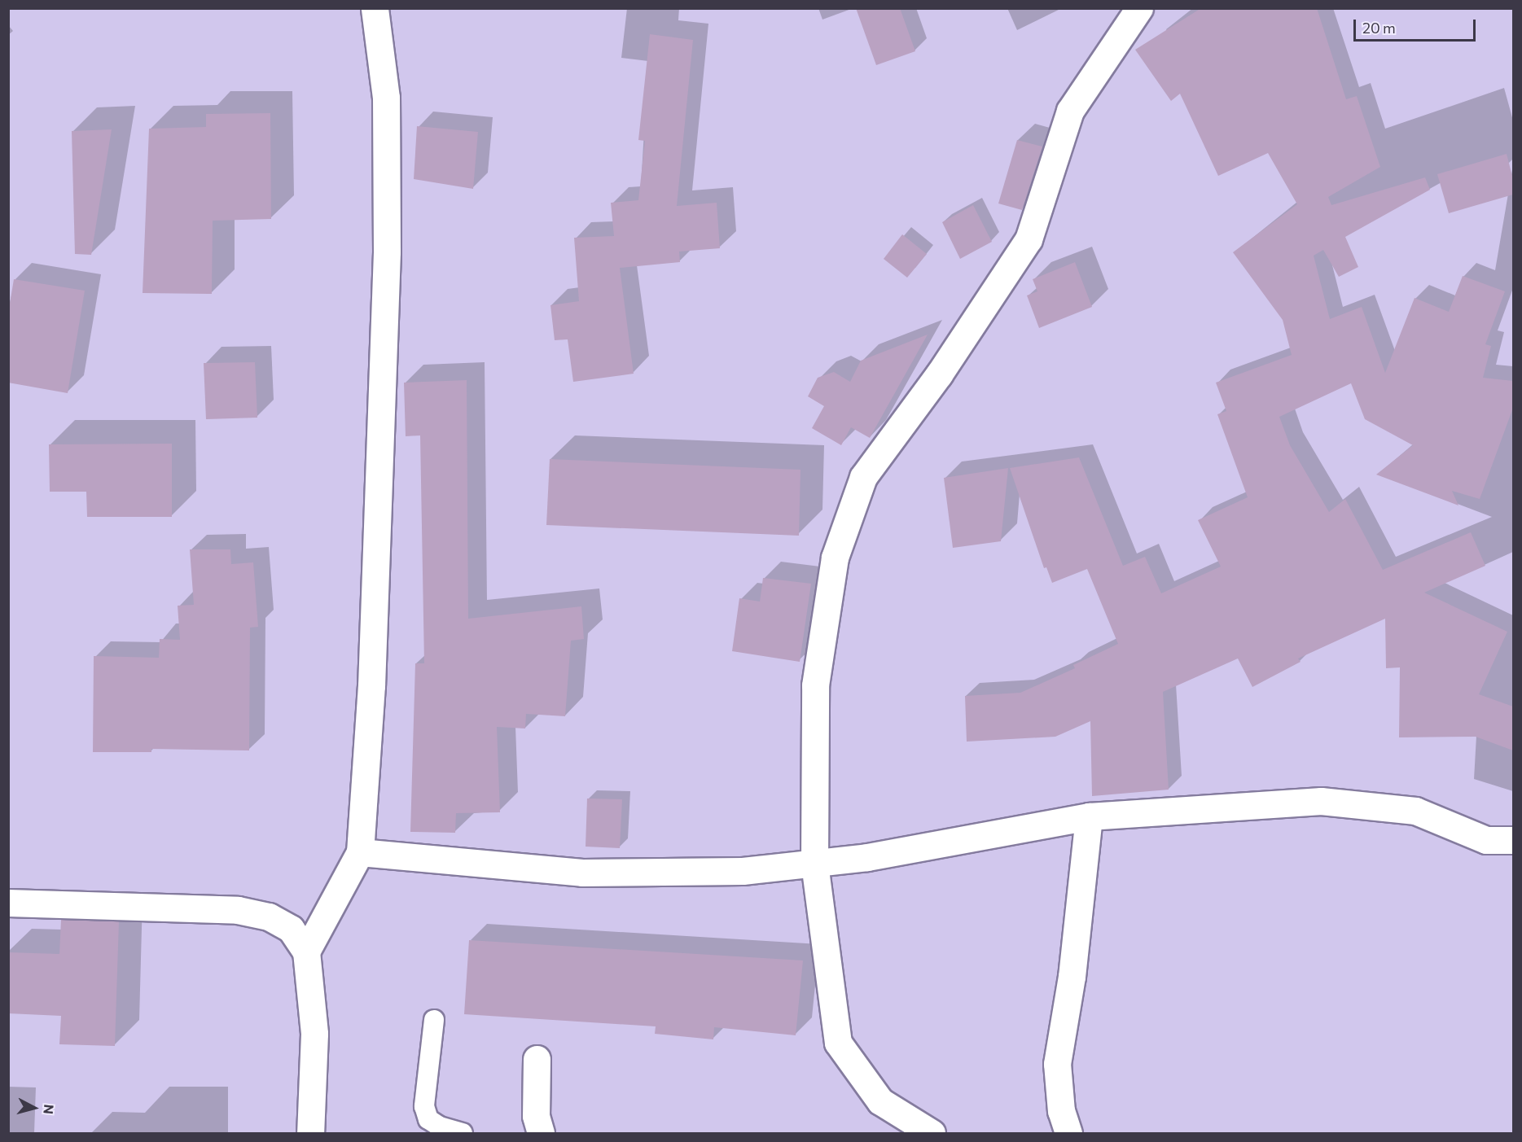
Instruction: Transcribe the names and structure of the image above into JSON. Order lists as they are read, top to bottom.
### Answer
{
  "scale_bar": "20 m",
  "north": "right"
}
